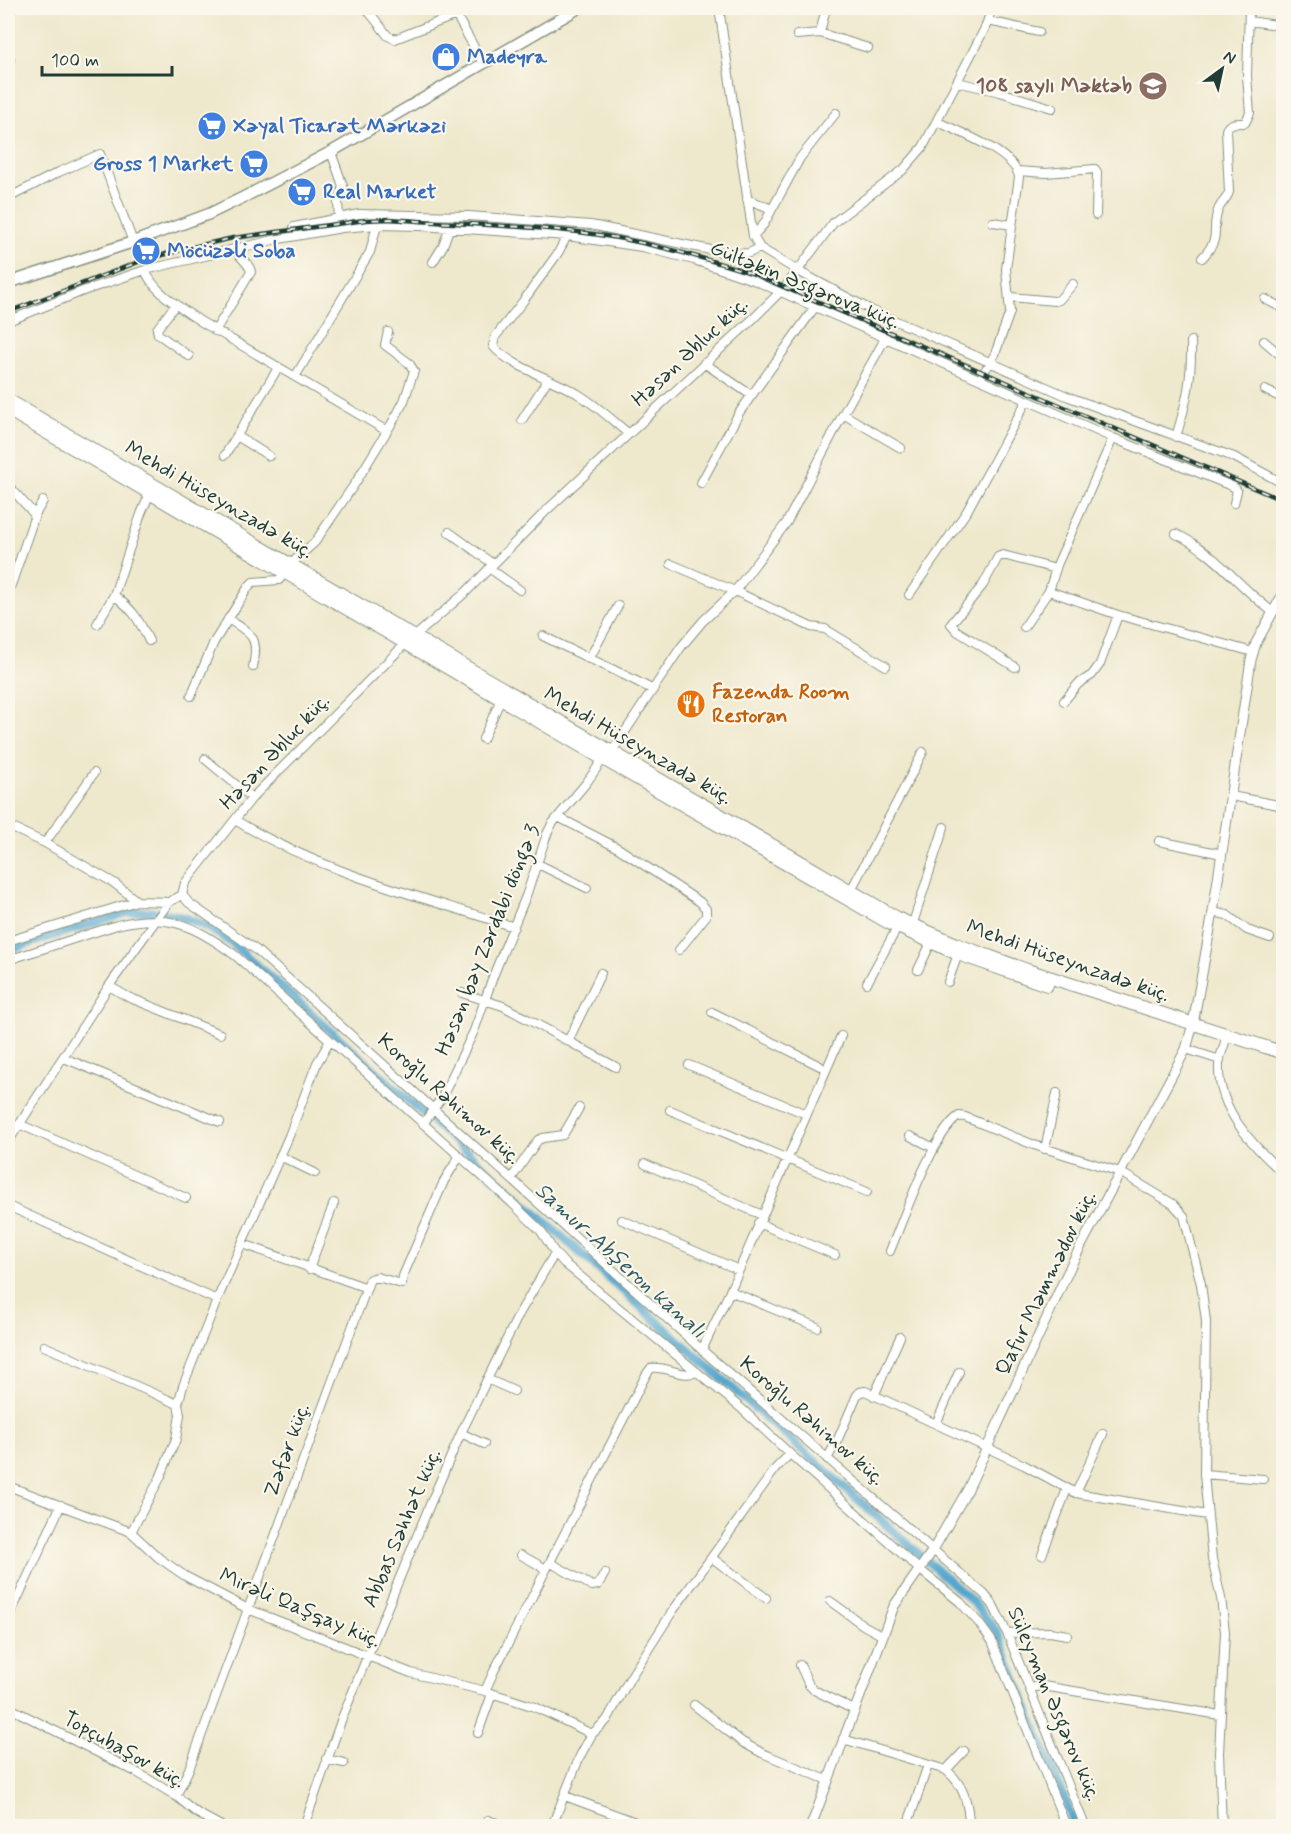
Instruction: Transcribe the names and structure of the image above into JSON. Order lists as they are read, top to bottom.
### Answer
{
  "streets": {
    "main road": ["Mehdi Hüseynzadə küç."],
    "street": [
      "Gültəkin Əsgərova küç.",
      "Həsən Əbluc küç.",
      "Həsən bəy Zərdabi döngə 3",
      "Koroğlu Rəhimov küç.",
      "Qafur Məmmədov küç.",
      "Zəfər küç.",
      "Abbas Səhhət küç.",
      "Mirəli Qaşqay küç.",
      "Süleyman Əsgərov küç.",
      "Topçubaşov küç."
    ]
  },
  "crossings": [
    ["Gültəkin Əsgərova küç.", "Həsən Əbluc küç."],
    ["Gültəkin Əsgərova küç.", "Həsən bəy Zərdabi döngə 3"],
    ["Həsən Əbluc küç.", "Mehdi Hüseynzadə küç."],
    ["Həsən Əbluc küç.", "Koroğlu Rəhimov küç."],
    ["Mehdi Hüseynzadə küç.", "Həsən bəy Zərdabi döngə 3"],
    ["Mehdi Hüseynzadə küç.", "Qafur Məmmədov küç."],
    ["Həsən bəy Zərdabi döngə 3", "Koroğlu Rəhimov küç."],
    ["Koroğlu Rəhimov küç.", "Qafur Məmmədov küç."],
    ["Koroğlu Rəhimov küç.", "Abbas Səhhət küç."],
    ["Koroğlu Rəhimov küç.", "Süleyman Əsgərov küç."],
    ["Qafur Məmmədov küç.", "Süleyman Əsgərov küç."],
    ["Zəfər küç.", "Mirəli Qaşqay küç."],
    ["Zəfər küç.", "Topçubaşov küç."],
    ["Abbas Səhhət küç.", "Mirəli Qaşqay küç."]
  ],
  "water": ["Samur-Abşeron kanalı"],
  "places": {
    "shop": ["Madeyra"],
    "school or university": ["108 saylı Məktəb"],
    "supermarket": [
      "Xəyal Ticarət Mərkəzi",
      "Gross 1 Market",
      "Real Market",
      "Möcüzəli Soba"
    ],
    "restaurant": ["Fazenda Room Restoran"]
  },
  "scale_bar": "100 m",
  "north": "top right"
}
